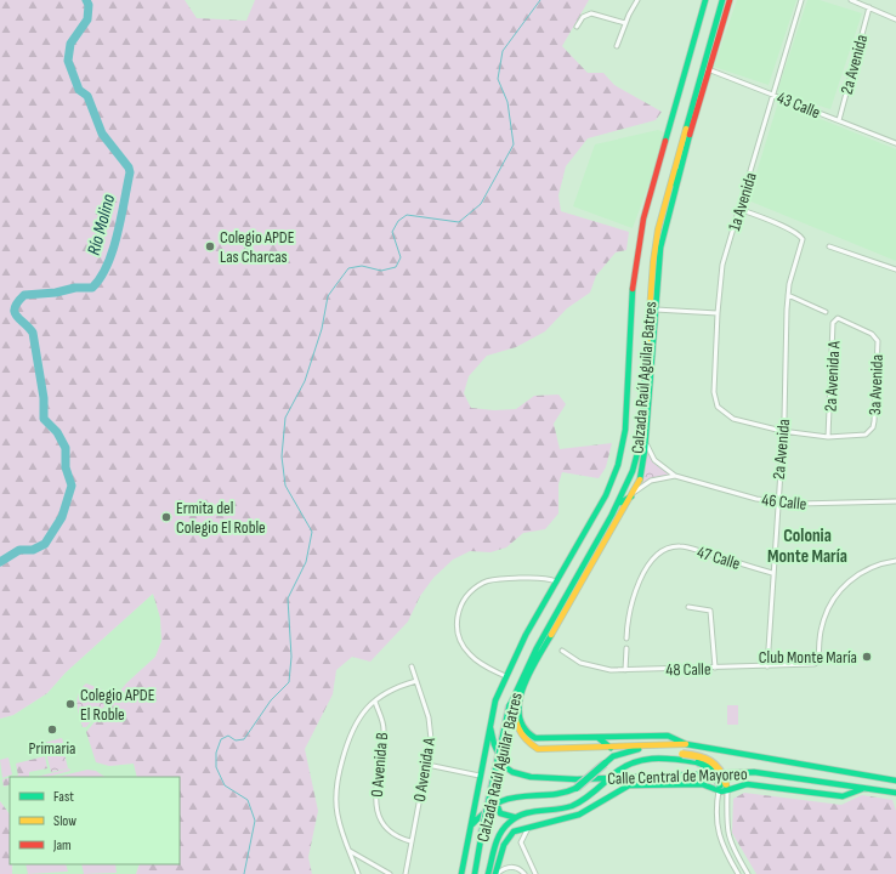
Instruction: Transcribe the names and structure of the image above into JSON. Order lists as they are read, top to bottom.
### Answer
{
  "streets": {
    "main road": ["Calzada Raúl Aguilar Batres", "Calle Central de Mayoreo"],
    "street": [
      "2a Avenida",
      "43 Calle",
      "1a Avenida",
      "2a Avenida A",
      "3a Avenida",
      "46 Calle",
      "47 Calle",
      "48 Calle",
      "0 Avenida B",
      "0 Avenida A"
    ]
  },
  "crossings": [
    ["2a Avenida", "43 Calle"],
    ["2a Avenida", "1a Avenida"],
    ["2a Avenida", "46 Calle"],
    ["2a Avenida", "47 Calle"],
    ["2a Avenida", "48 Calle"],
    ["43 Calle", "1a Avenida"],
    ["43 Calle", "Calzada Raúl Aguilar Batres"],
    ["2a Avenida A", "3a Avenida"],
    ["Calzada Raúl Aguilar Batres", "Calle Central de Mayoreo"],
    ["0 Avenida B", "0 Avenida A"]
  ],
  "districts": ["Colonia Monte María"],
  "water": ["Río Molino"],
  "places": [
    "Colegio APDE Las Charcas",
    "Ermita del Colegio El Roble",
    "Club Monte María",
    "Colegio APDE El Roble",
    "Primaria"
  ],
  "legend": ["Fast", "Slow", "Jam"]
}
